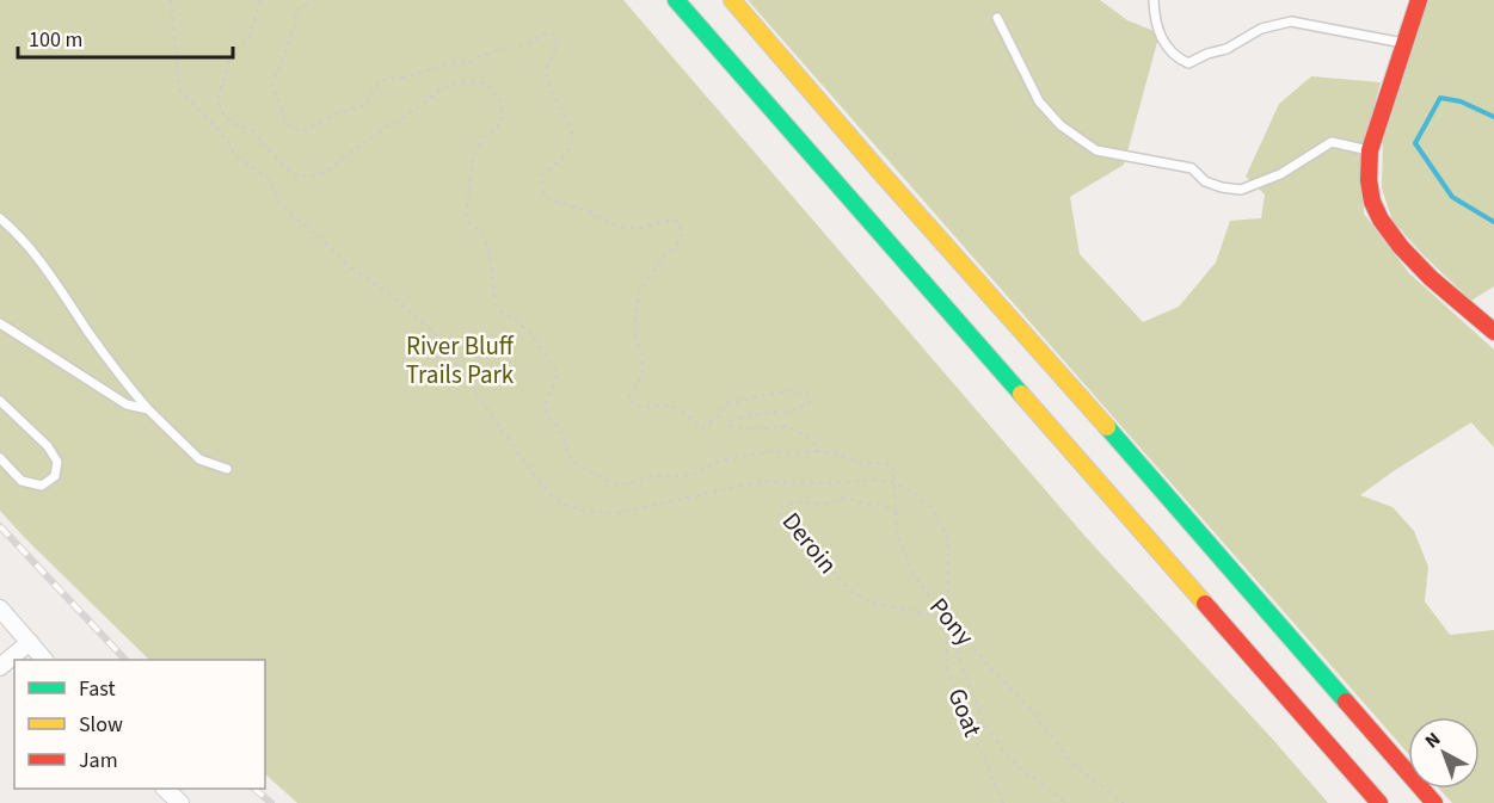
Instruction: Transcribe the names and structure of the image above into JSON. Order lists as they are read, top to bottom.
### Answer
{
  "streets": {
    "path": ["Deroin", "Pony", "Goat"]
  },
  "crossings": [
    ["Deroin", "Pony"],
    ["Deroin", "Goat"],
    ["Pony", "Goat"]
  ],
  "parks": ["River Bluff Trails Park"],
  "legend": ["Fast", "Slow", "Jam"],
  "scale_bar": "100 m",
  "north": "top left"
}
